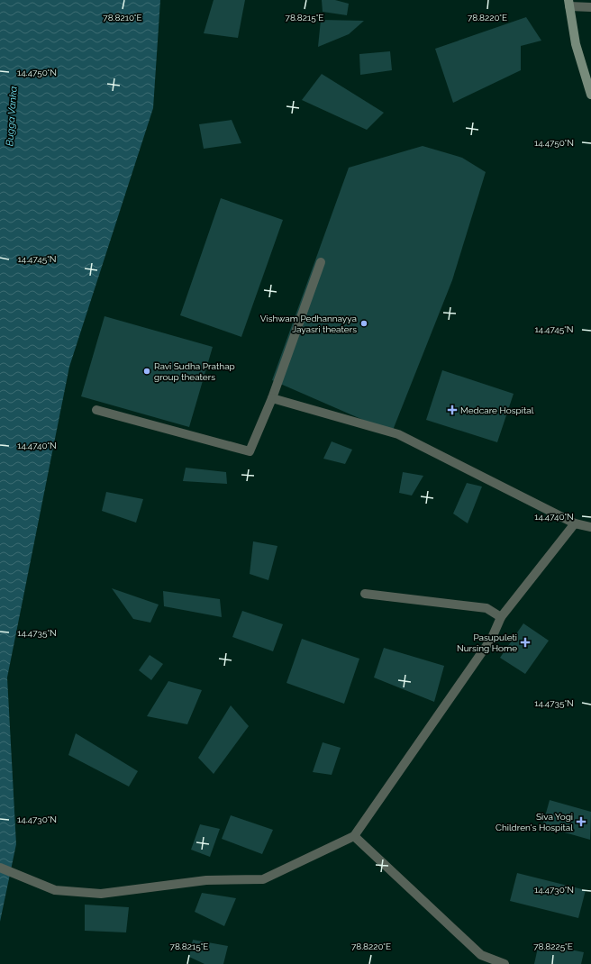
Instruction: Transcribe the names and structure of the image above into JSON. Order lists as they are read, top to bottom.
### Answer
{
  "water": ["Bugga Vanka"],
  "places": {
    "other": ["Vishwam Pedhannayya Jayasri theaters", "Ravi Sudha Prathap group theaters"],
    "health": ["Medcare Hospital", "Pasupuleti Nursing Home", "Siva Yogi Children's Hospital"]
  },
  "coordinates": [
    "78.8210°E",
    "78.8215°E",
    "78.8220°E",
    "14.4750°N",
    "14.4745°N",
    "14.4740°N",
    "14.4735°N",
    "14.4730°N",
    "78.8225°E"
  ]
}
